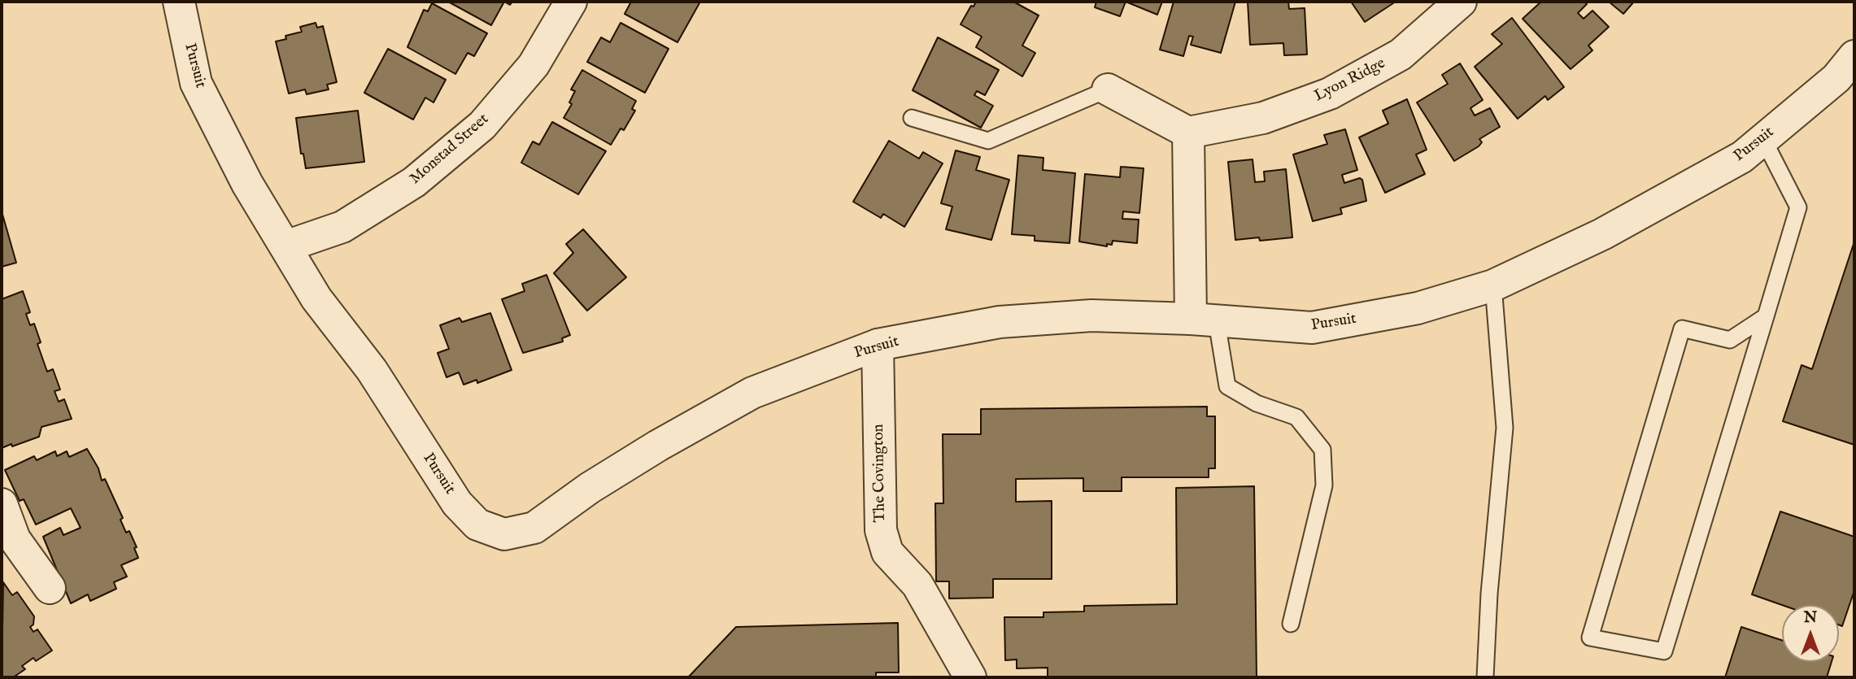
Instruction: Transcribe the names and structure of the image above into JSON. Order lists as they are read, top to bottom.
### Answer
{
  "streets": {
    "street": [
      "Pursuit",
      "Lyon Ridge",
      "Monstad Street",
      "The Covington"
    ]
  },
  "crossings": [
    ["Pursuit", "Monstad Street"],
    ["Pursuit", "The Covington"]
  ],
  "north": "top"
}
